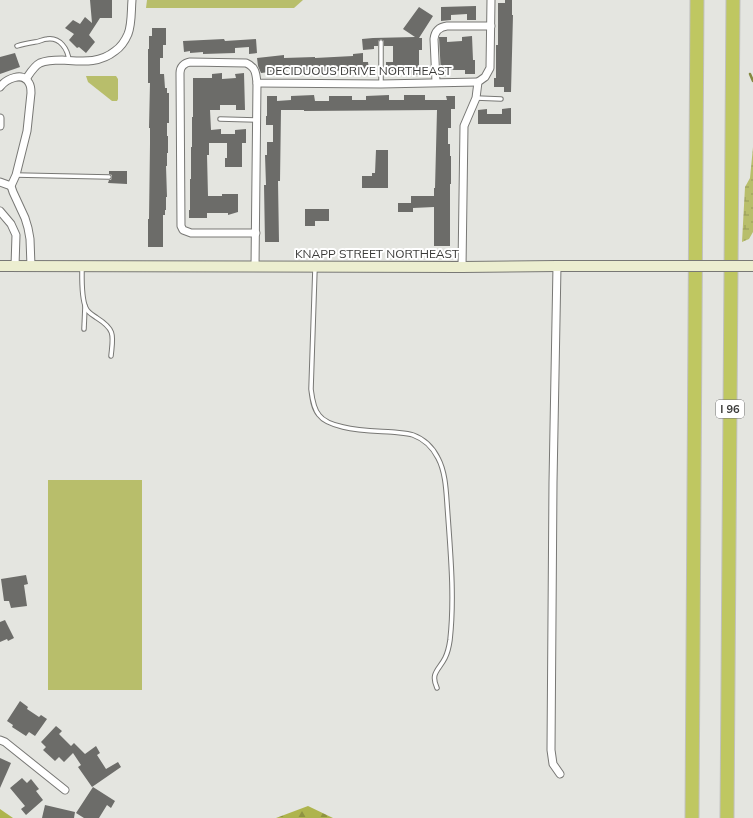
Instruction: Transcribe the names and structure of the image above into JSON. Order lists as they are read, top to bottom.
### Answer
{
  "streets": {
    "highway": ["I 96"],
    "main road": ["KNAPP STREET NORTHEAST"],
    "street": ["DECIDUOUS DRIVE NORTHEAST"]
  }
}
